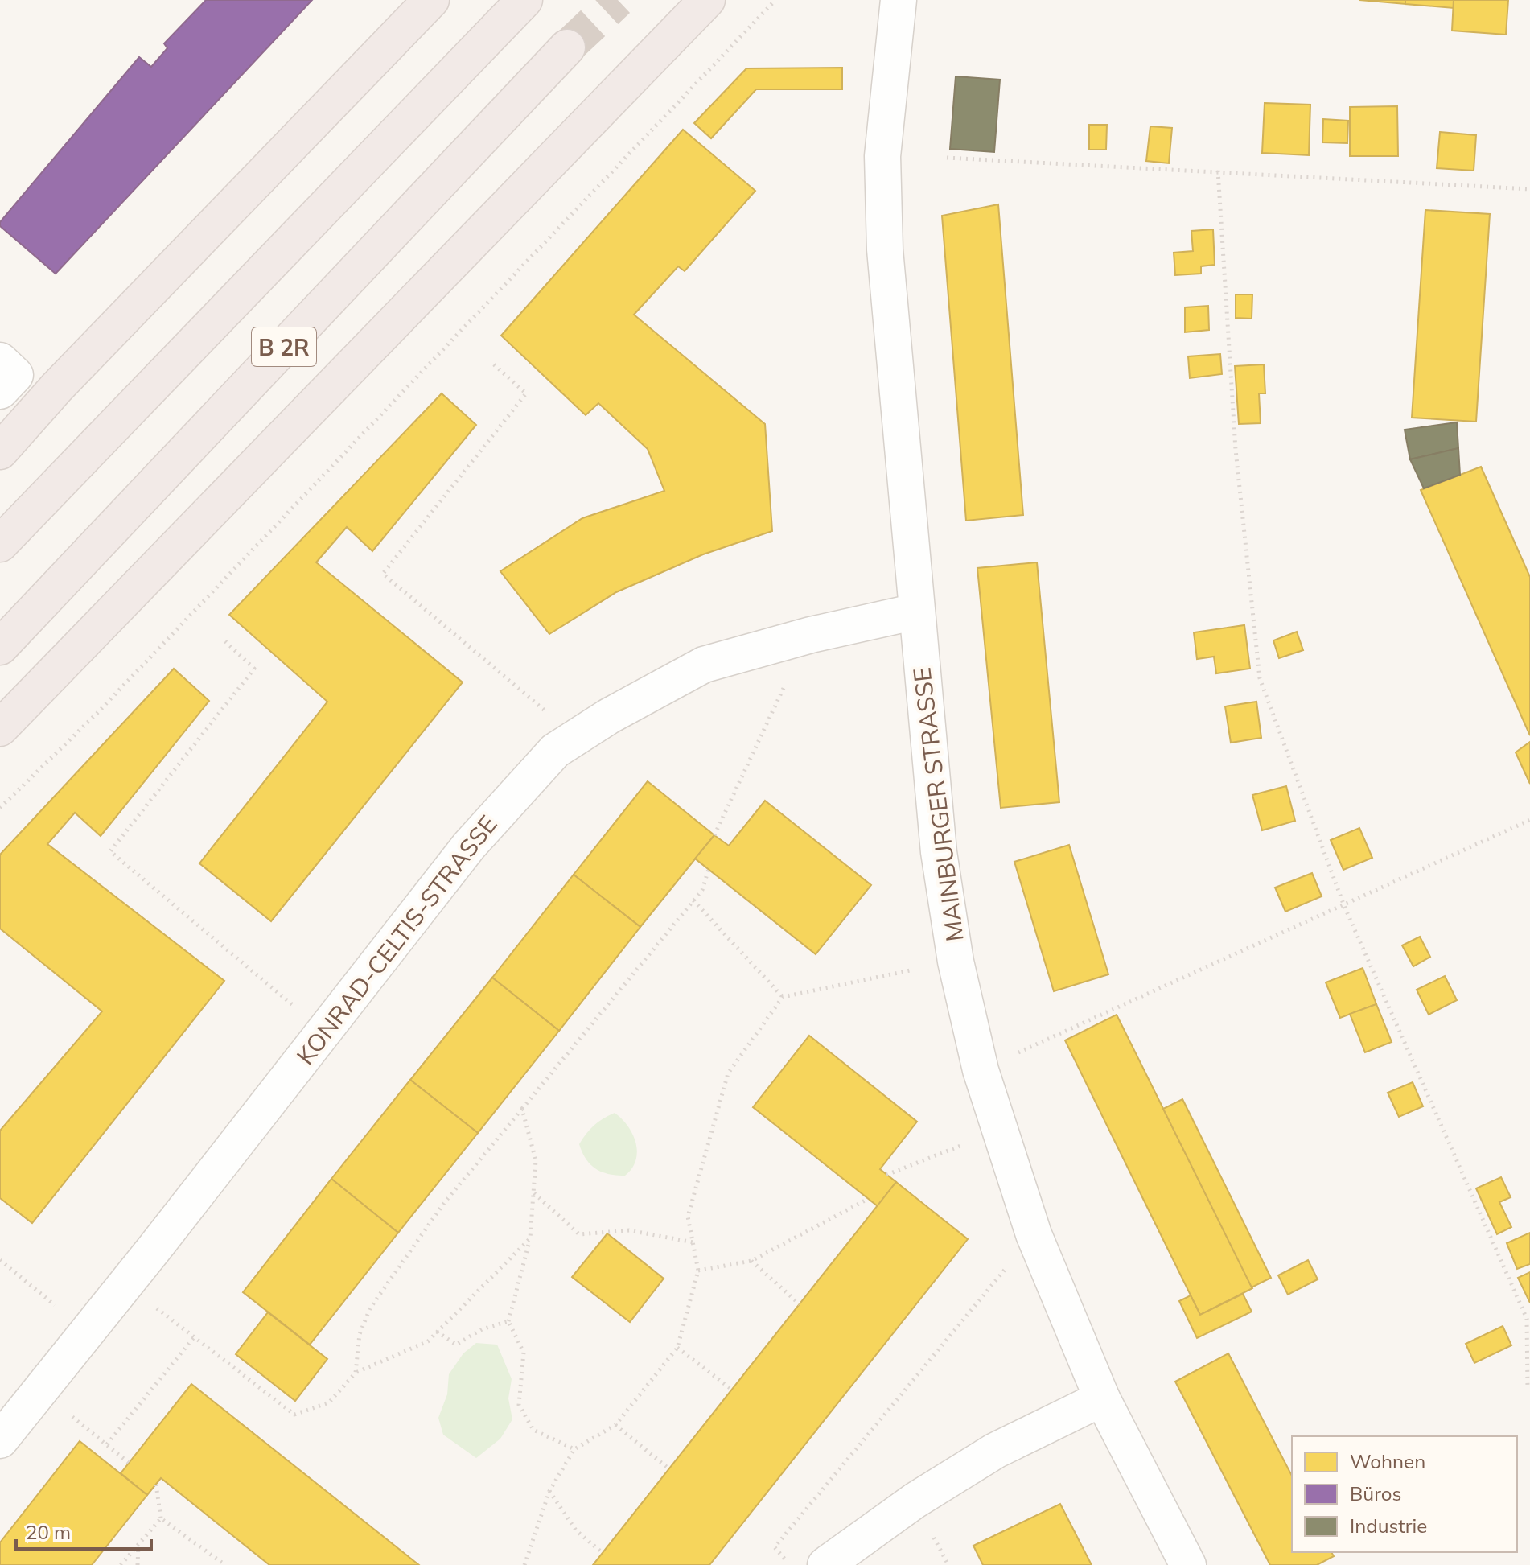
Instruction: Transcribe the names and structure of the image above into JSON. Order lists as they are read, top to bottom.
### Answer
{
  "streets": {
    "highway": ["B 2R"],
    "street": ["MAINBURGER STRASSE", "KONRAD-CELTIS-STRASSE"]
  },
  "crossings": [
    ["MAINBURGER STRASSE", "KONRAD-CELTIS-STRASSE"]
  ],
  "legend": ["Wohnen", "Büros", "Industrie"],
  "scale_bar": "20 m"
}
